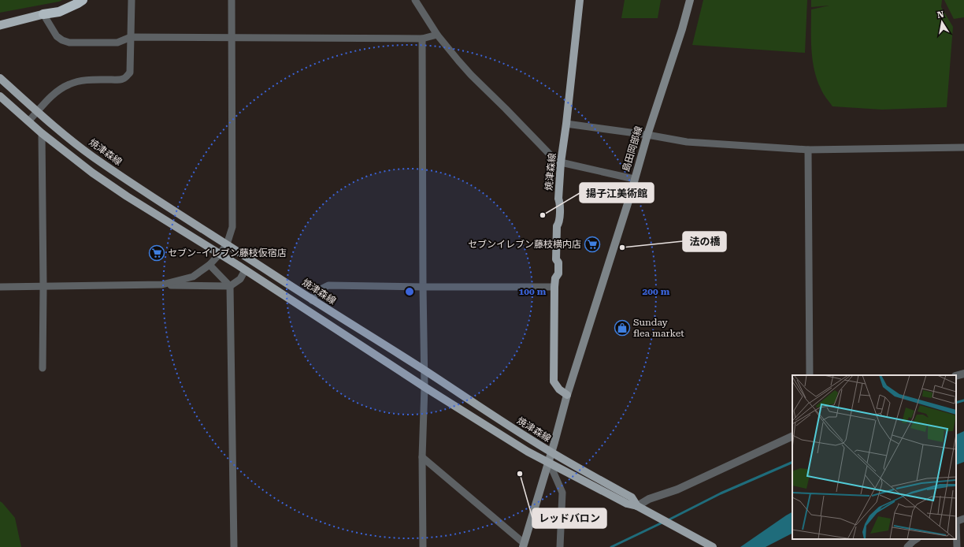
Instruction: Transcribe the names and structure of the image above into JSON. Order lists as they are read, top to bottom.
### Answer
{
  "streets": {
    "main road": ["島田岡部線", "焼津森線"]
  },
  "crossings": [
    ["島田岡部線", "焼津森線"]
  ],
  "places": {
    "other": ["揚子江美術館", "法の橋", "レッドバロン"],
    "supermarket": ["セブンイレブン藤枝横内店", "セブン−イレブン藤枝仮宿店"],
    "shop": ["Sunday flea market"]
  },
  "north": "top",
  "rings": ["100 m", "200 m"]
}
